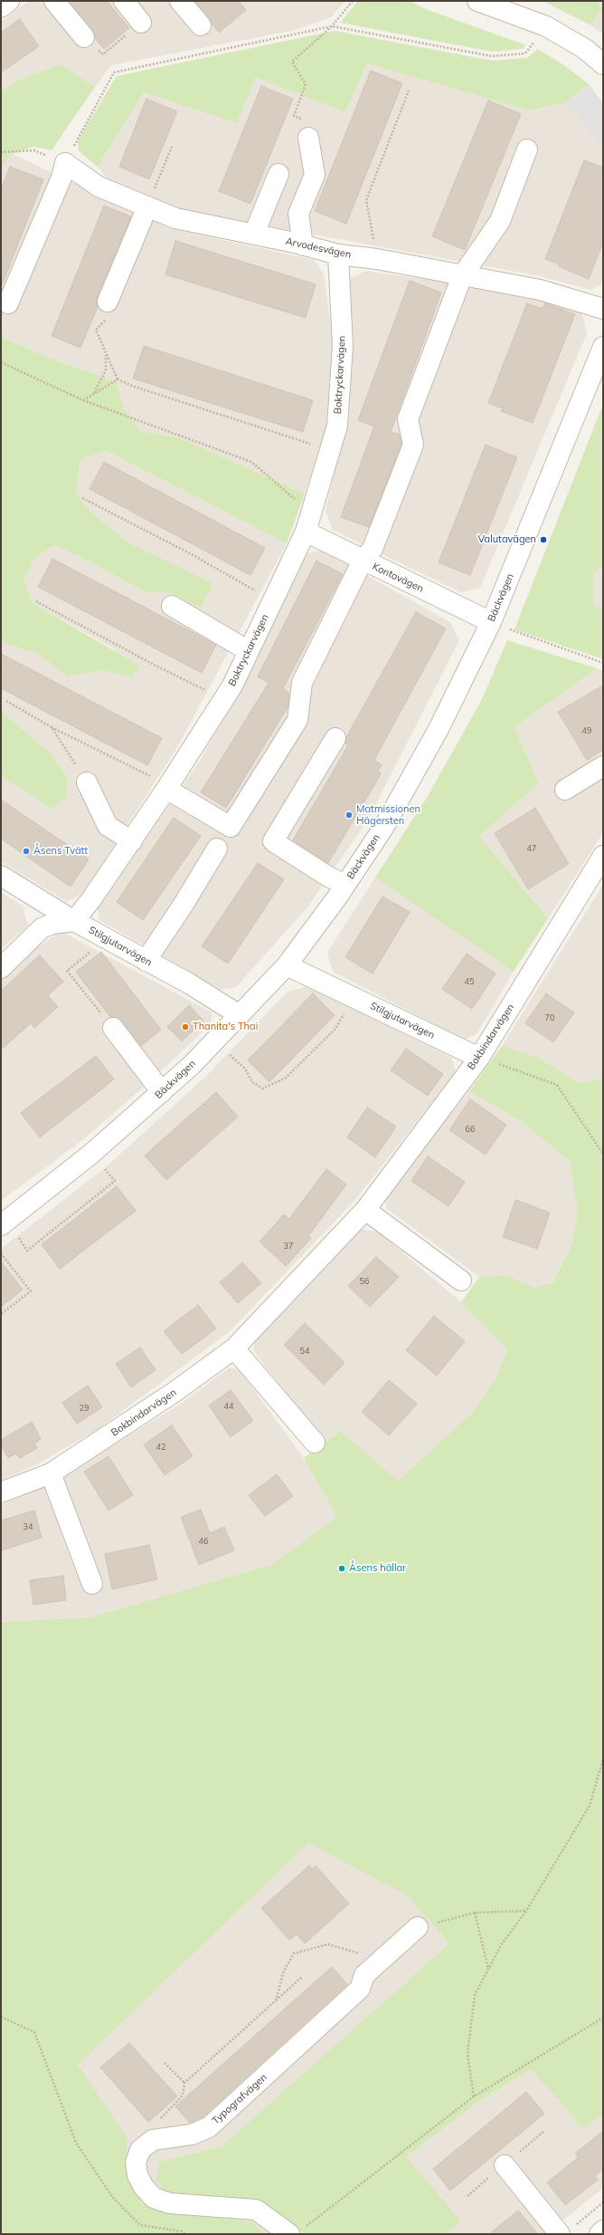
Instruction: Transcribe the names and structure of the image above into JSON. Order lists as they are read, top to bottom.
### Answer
{
  "streets": {
    "street": [
      "Arvodesvägen",
      "Boktryckarvägen",
      "Kontovägen",
      "Bäckvägen",
      "Stilgjutarvägen",
      "Bokbindarvägen",
      "Typografvägen"
    ]
  },
  "crossings": [
    ["Arvodesvägen", "Boktryckarvägen"],
    ["Boktryckarvägen", "Kontovägen"],
    ["Boktryckarvägen", "Stilgjutarvägen"],
    ["Kontovägen", "Bäckvägen"],
    ["Bäckvägen", "Stilgjutarvägen"],
    ["Stilgjutarvägen", "Bokbindarvägen"]
  ],
  "places": [
    "Valutavägen",
    "Matmissionen Hägersten",
    "Åsens Tvätt",
    "Thanita's Thai",
    "Åsens hällar"
  ],
  "house_numbers": [
    "49",
    "47",
    "45",
    "70",
    "66",
    "37",
    "56",
    "54",
    "44",
    "29",
    "42",
    "34",
    "46"
  ]
}
